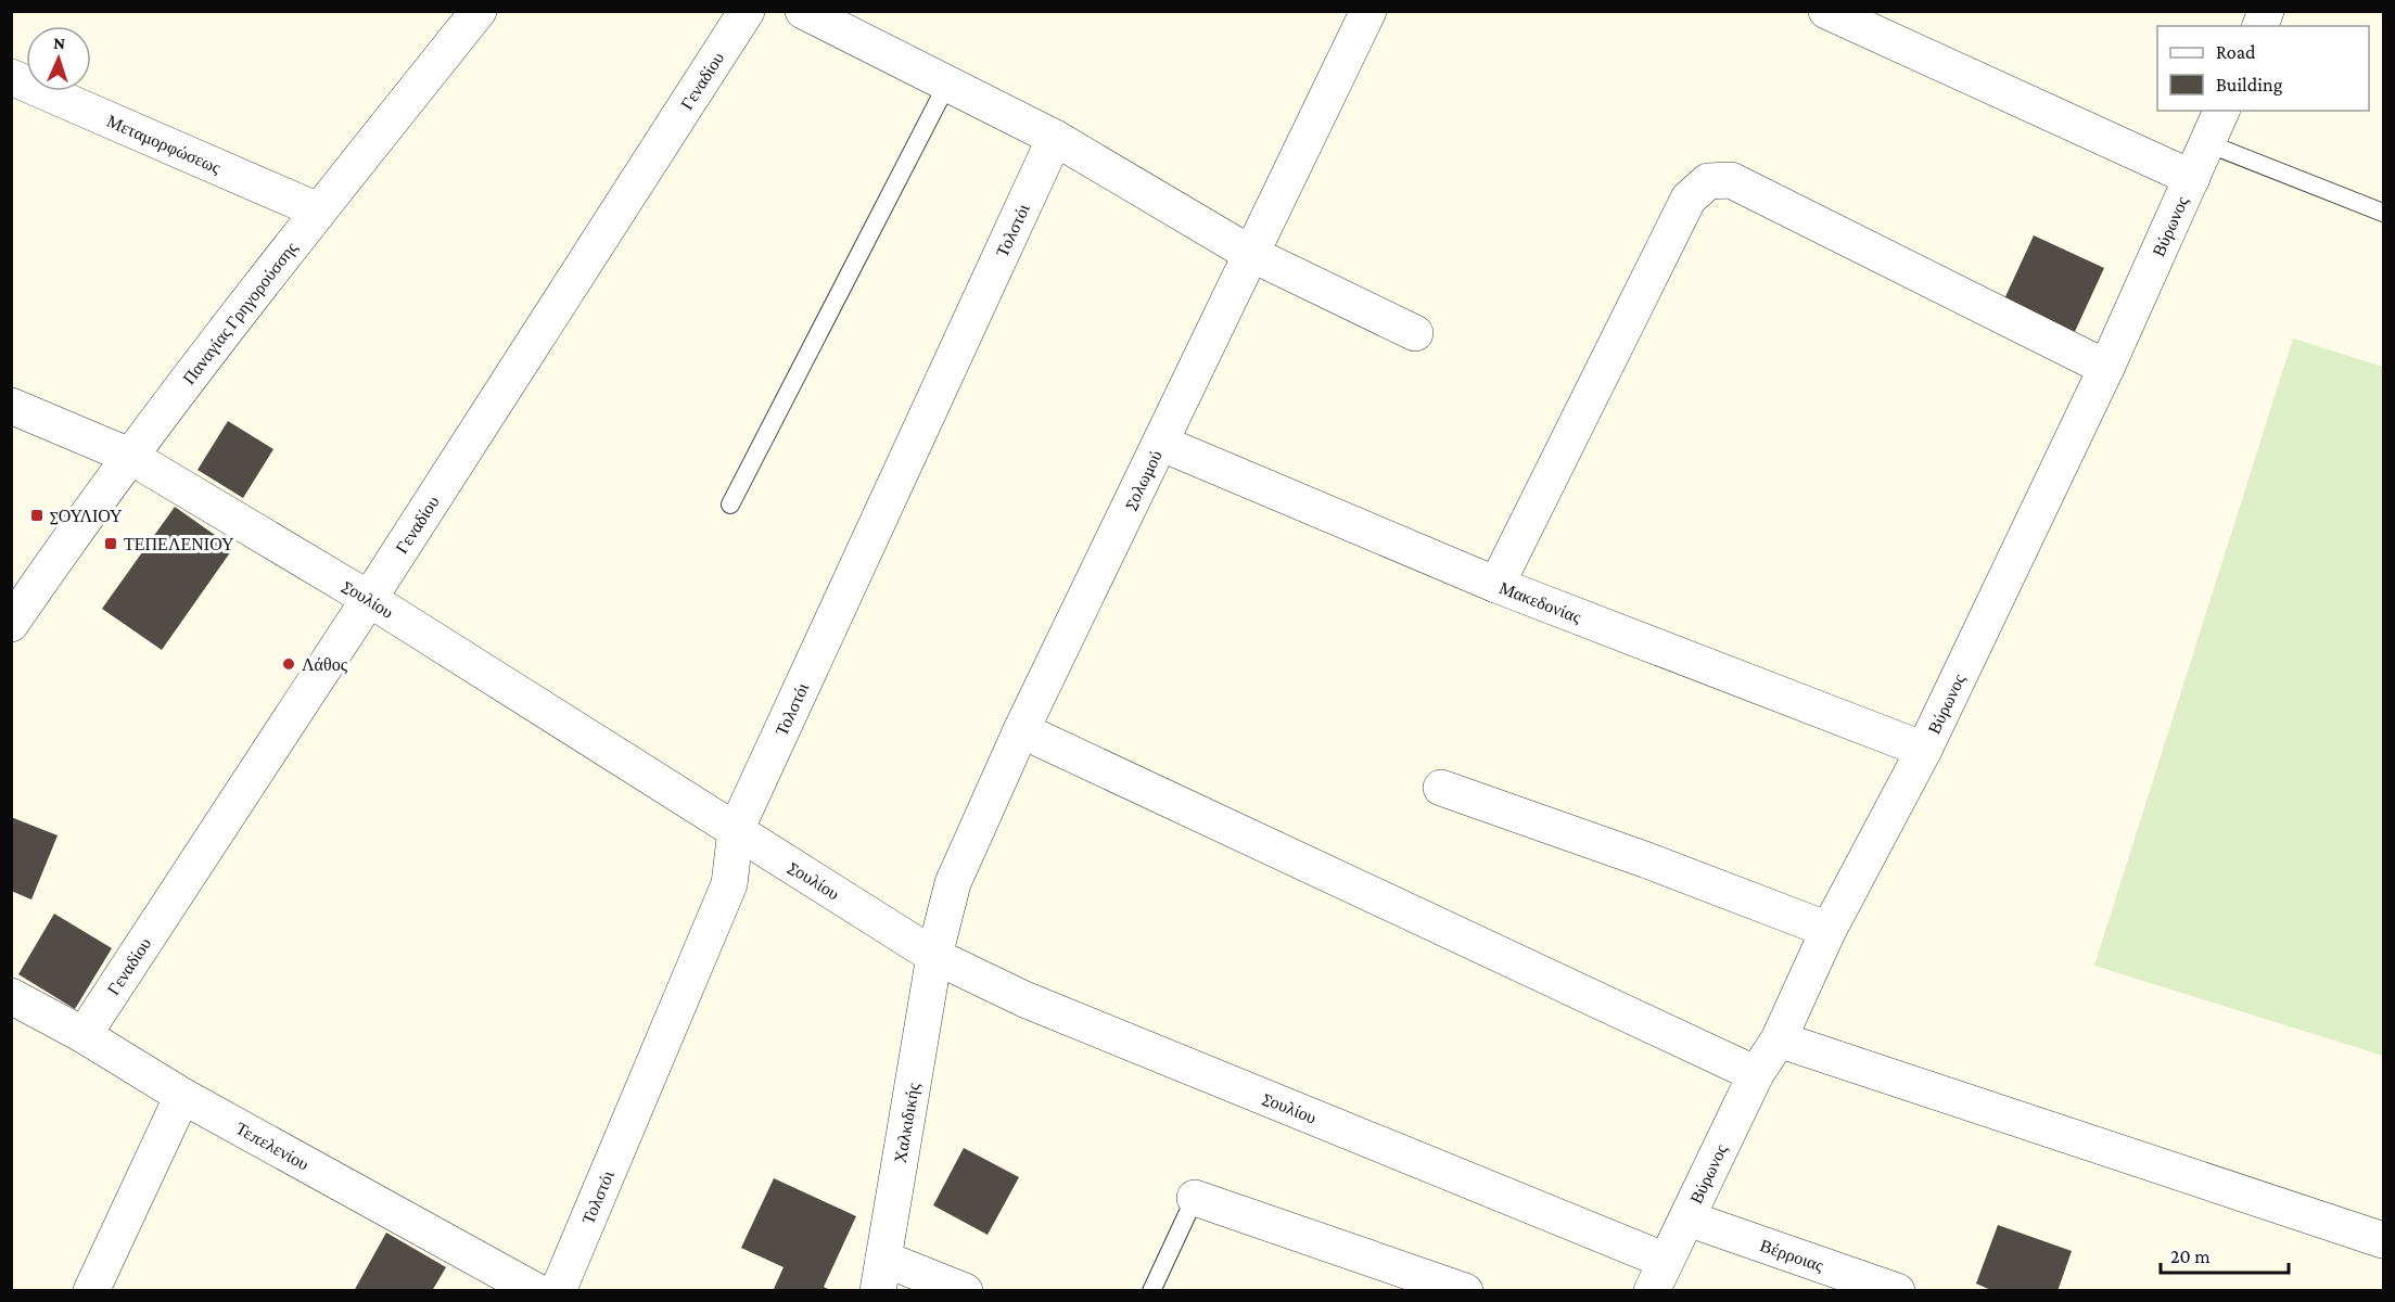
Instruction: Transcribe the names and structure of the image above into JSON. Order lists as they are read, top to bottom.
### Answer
{
  "streets": {
    "street": [
      "Γεναδίου",
      "Μεταμορφώσεως",
      "Βύρωνος",
      "Τολστόι",
      "Παναγίας Γρηγορούσσης",
      "Σολωμού",
      "Σουλίου",
      "Μακεδονίας",
      "Χαλκιδικής",
      "Τεπελενίου",
      "Βέρροιας"
    ]
  },
  "crossings": [
    ["Γεναδίου", "Σουλίου"],
    ["Γεναδίου", "Τεπελενίου"],
    ["Μεταμορφώσεως", "Παναγίας Γρηγορούσσης"],
    ["Βύρωνος", "Σουλίου"],
    ["Βύρωνος", "Μακεδονίας"],
    ["Βύρωνος", "Βέρροιας"],
    ["Τολστόι", "Σουλίου"],
    ["Παναγίας Γρηγορούσσης", "Σουλίου"],
    ["Σολωμού", "Σουλίου"],
    ["Σολωμού", "Μακεδονίας"],
    ["Σολωμού", "Χαλκιδικής"],
    ["Σουλίου", "Χαλκιδικής"]
  ],
  "places": {
    "transit": ["ΣΟΥΛΙΟΥ", "ΤΕΠΕΛΕΝΙΟΥ"],
    "other": ["Λάθος"]
  },
  "legend": ["Road", "Building"],
  "scale_bar": "20 m",
  "north": "top"
}
